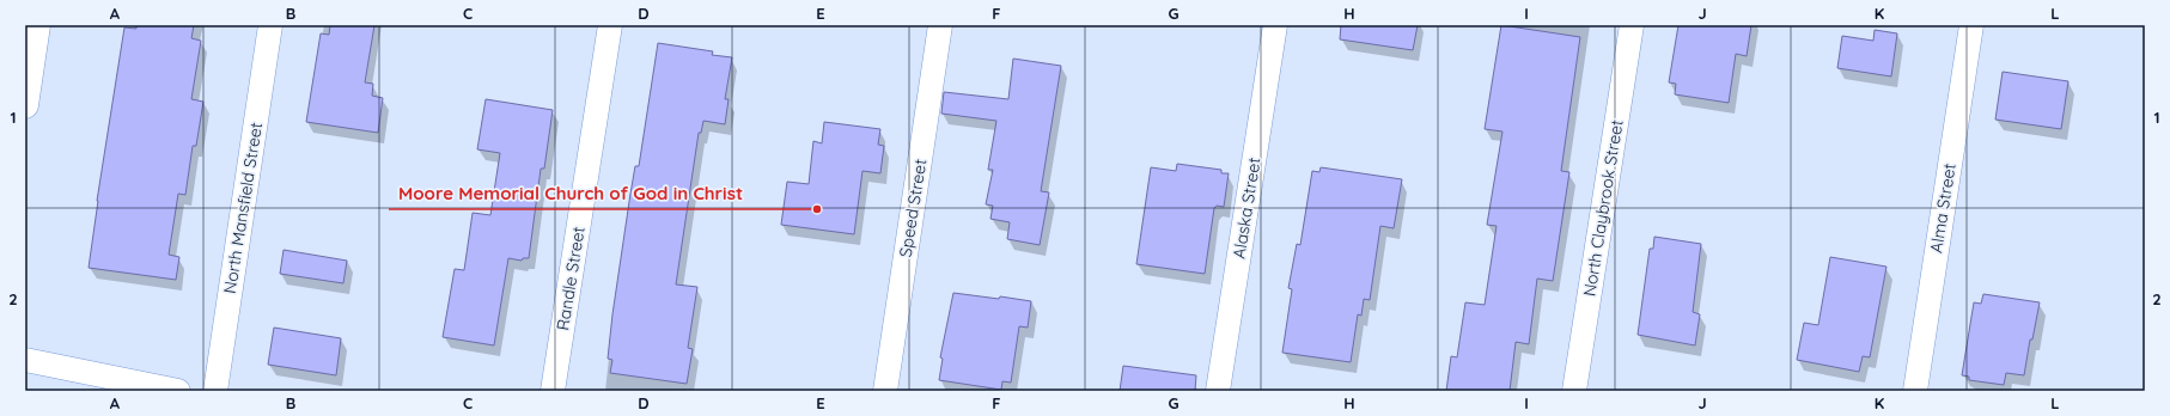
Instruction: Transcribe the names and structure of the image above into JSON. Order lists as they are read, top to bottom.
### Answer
{
  "streets": {
    "street": [
      "North Mansfield Street",
      "Speed Street",
      "Alaska Street",
      "North Claybrook Street",
      "Alma Street",
      "Randle Street"
    ]
  },
  "places": ["Moore Memorial Church of God in Christ"],
  "grid": {
    "columns": [
      "A",
      "B",
      "C",
      "D",
      "E",
      "F",
      "G",
      "H",
      "I",
      "J",
      "K",
      "L"
    ],
    "rows": ["1", "2"]
  }
}
